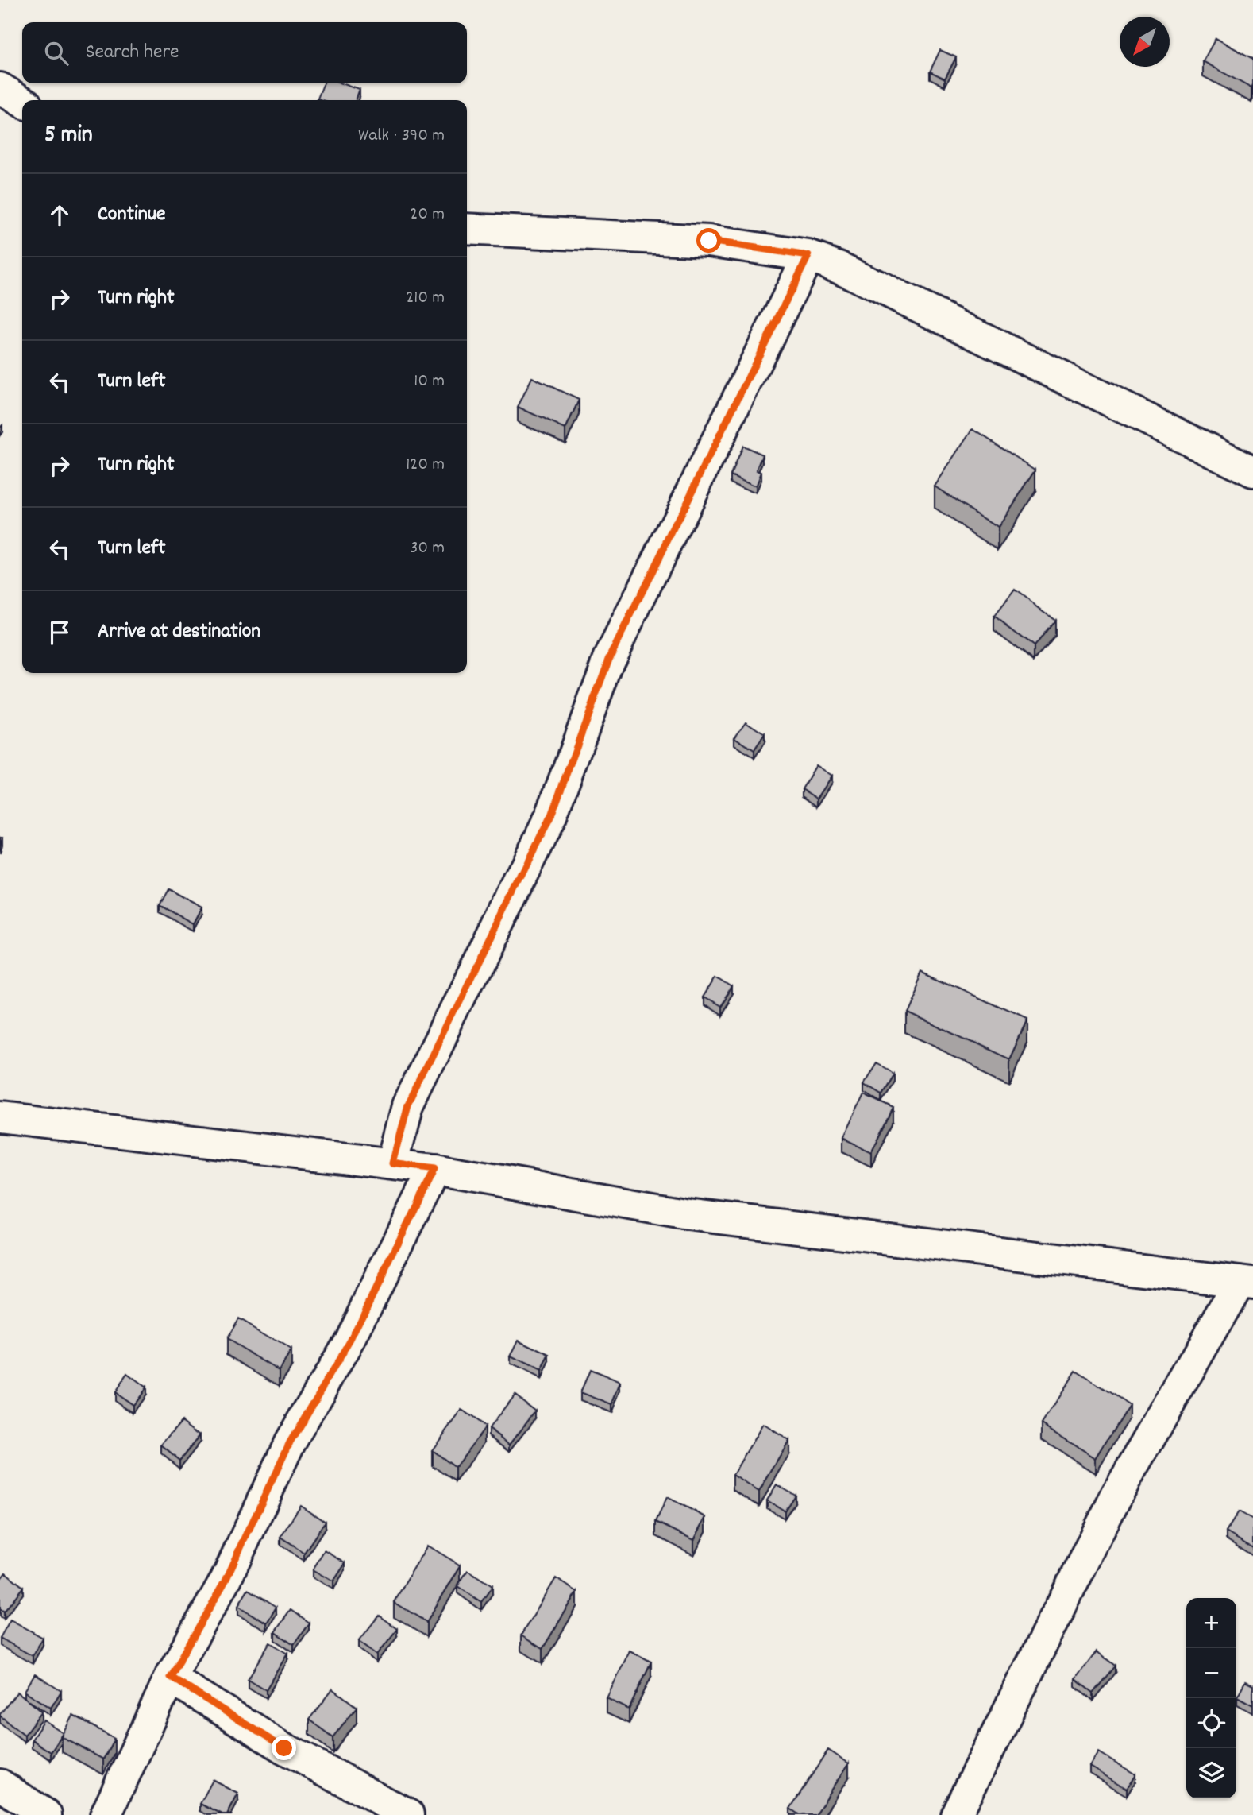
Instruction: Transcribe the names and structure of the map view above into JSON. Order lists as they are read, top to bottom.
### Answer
{
  "north": "bottom left",
  "page": {
    "search": "Search here",
    "heading": ["5 min", "Walk · 390 m"],
    "list": [
      ["Continue", "20 m"],
      ["Turn right", "210 m"],
      ["Turn left", "10 m"],
      ["Turn right", "120 m"],
      ["Turn left", "30 m"],
      "Arrive at destination"
    ],
    "map_buttons": ["+", "−"]
  }
}
